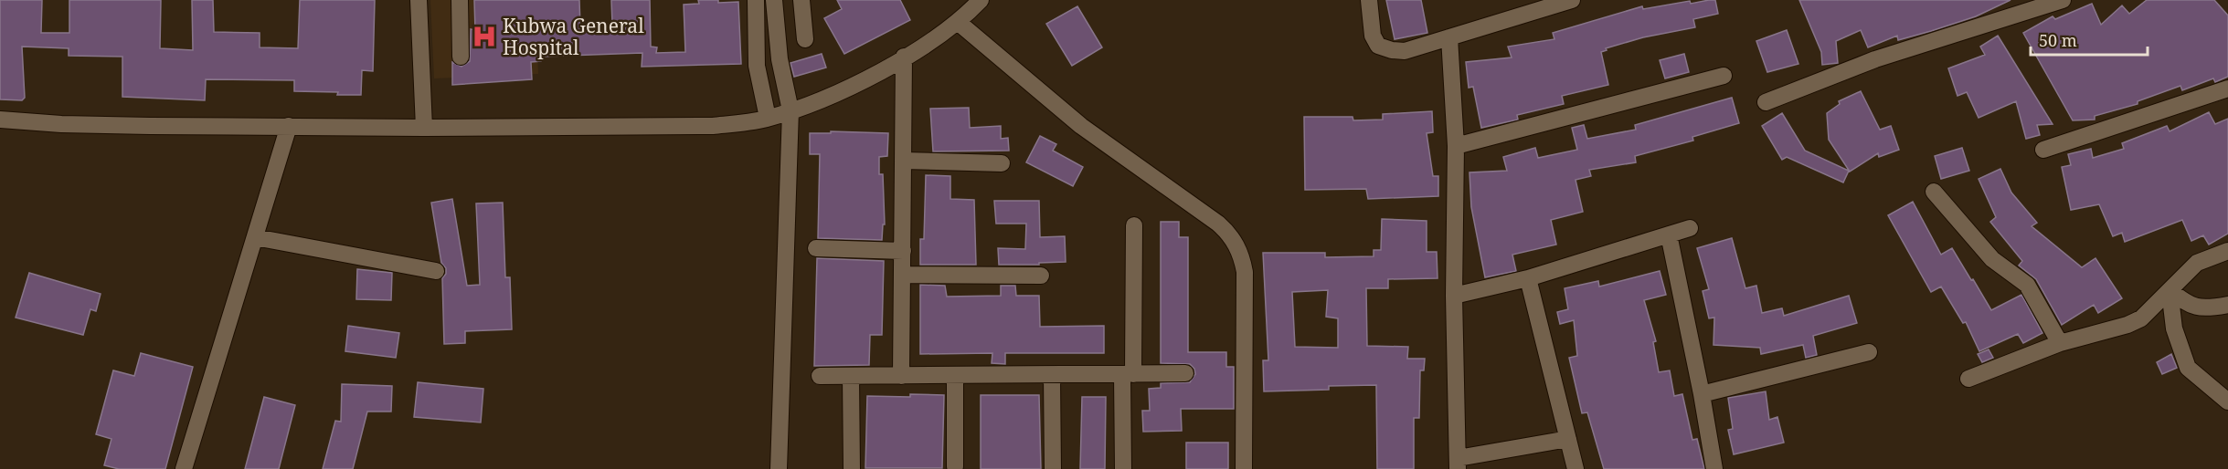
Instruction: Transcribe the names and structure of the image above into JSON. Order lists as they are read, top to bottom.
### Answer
{
  "places": {
    "hospital": ["Kubwa General Hospital"]
  },
  "scale_bar": "50 m"
}
